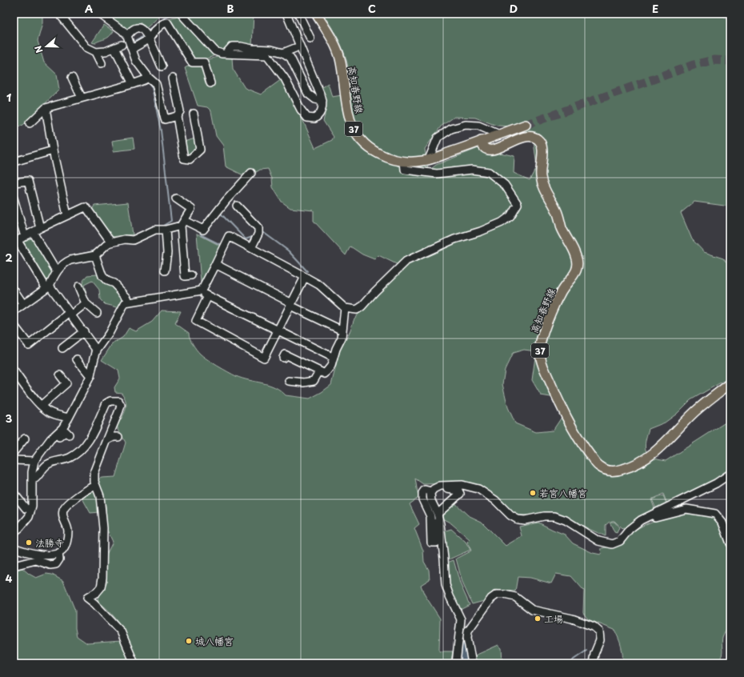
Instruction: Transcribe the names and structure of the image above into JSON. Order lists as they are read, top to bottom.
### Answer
{
  "streets": {
    "main road": ["高知春野線", "37"]
  },
  "places": [
    "若宮八幡宮",
    "法勝寺",
    "工場",
    "城八幡宮"
  ],
  "north": "left",
  "grid": {
    "columns": [
      "A",
      "B",
      "C",
      "D",
      "E"
    ],
    "rows": [
      "1",
      "2",
      "3",
      "4"
    ]
  }
}
